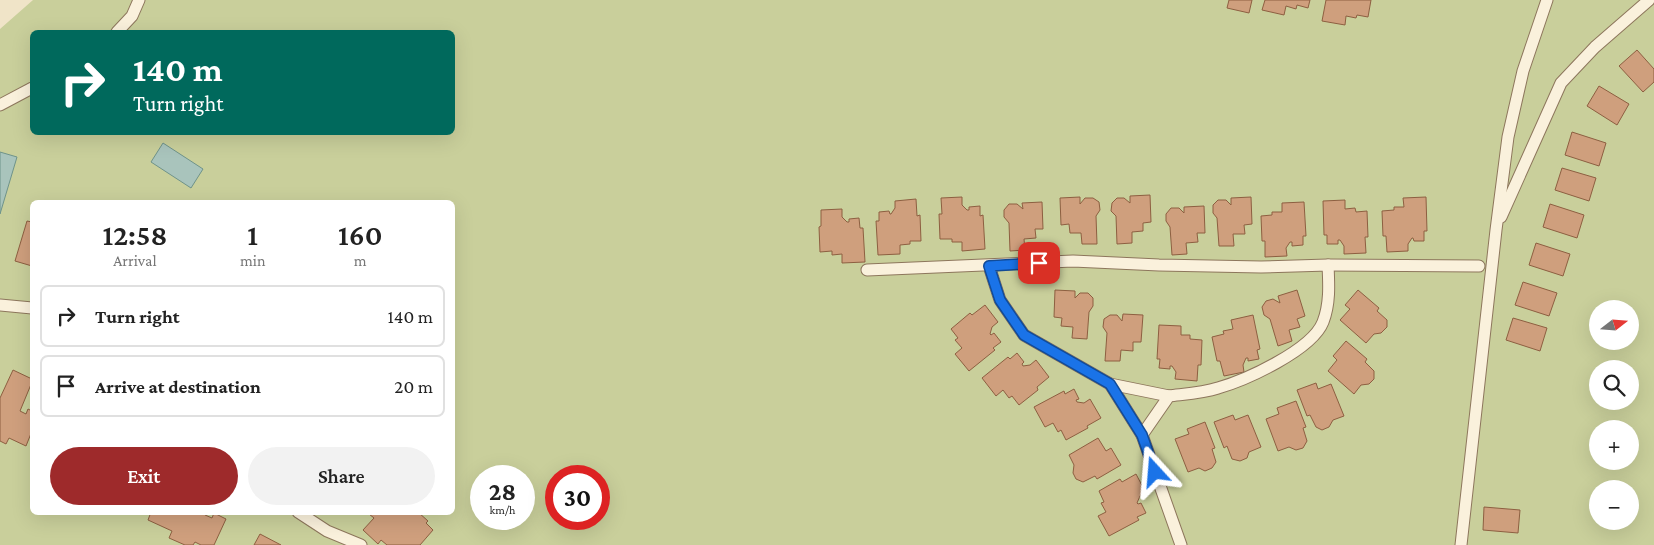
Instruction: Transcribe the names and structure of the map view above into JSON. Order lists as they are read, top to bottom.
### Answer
{
  "north": "right",
  "page": {
    "turn": ["140 m", "Turn right"],
    "eta": [
      "12:58",
      "Arrival",
      "1",
      "min",
      "160",
      "m"
    ],
    "list": [
      {
        "name": "Turn right",
        "value": "140 m"
      },
      {
        "name": "Arrive at destination",
        "value": "20 m"
      }
    ],
    "map_buttons": ["+", "−"],
    "buttons": ["Exit", "Share"],
    "speed": "28 km/h",
    "limit": "30"
  }
}
